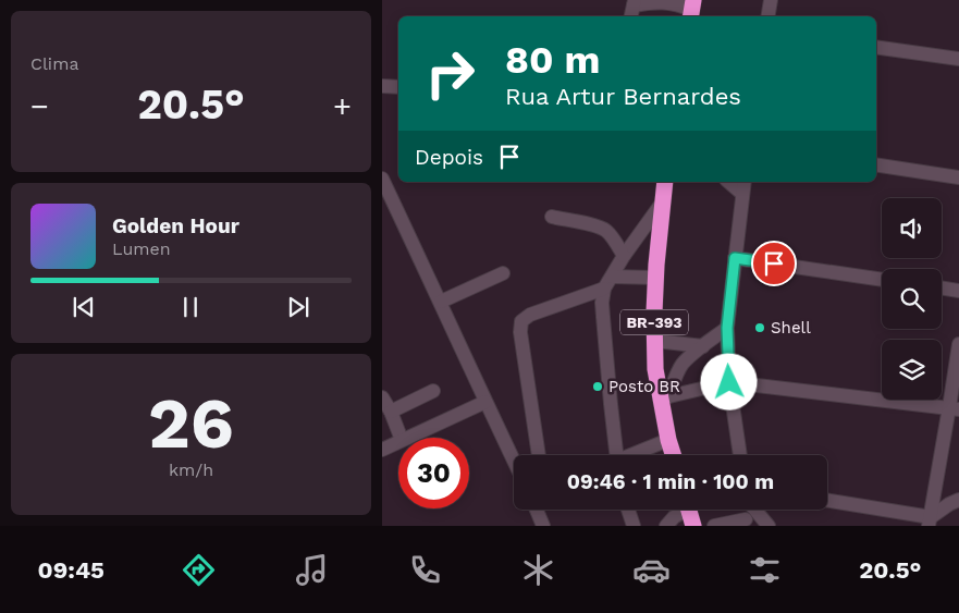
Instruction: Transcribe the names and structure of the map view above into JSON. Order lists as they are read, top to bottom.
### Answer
{
  "streets": {
    "highway": ["BR-393"]
  },
  "places": ["Shell", "Posto BR"],
  "page": {
    "tile": [
      "Clima",
      ["26", "km/h"]
    ],
    "turn": ["80 m", "Rua Artur Bernardes"],
    "heat": ["−", "20.5°", "+"],
    "then": "Depois",
    "song": ["Golden Hour", "Lumen"],
    "limit": "30",
    "trip": "09:46 · 1 min · 100 m",
    "tabs": ["09:45", "20.5°"]
  }
}
